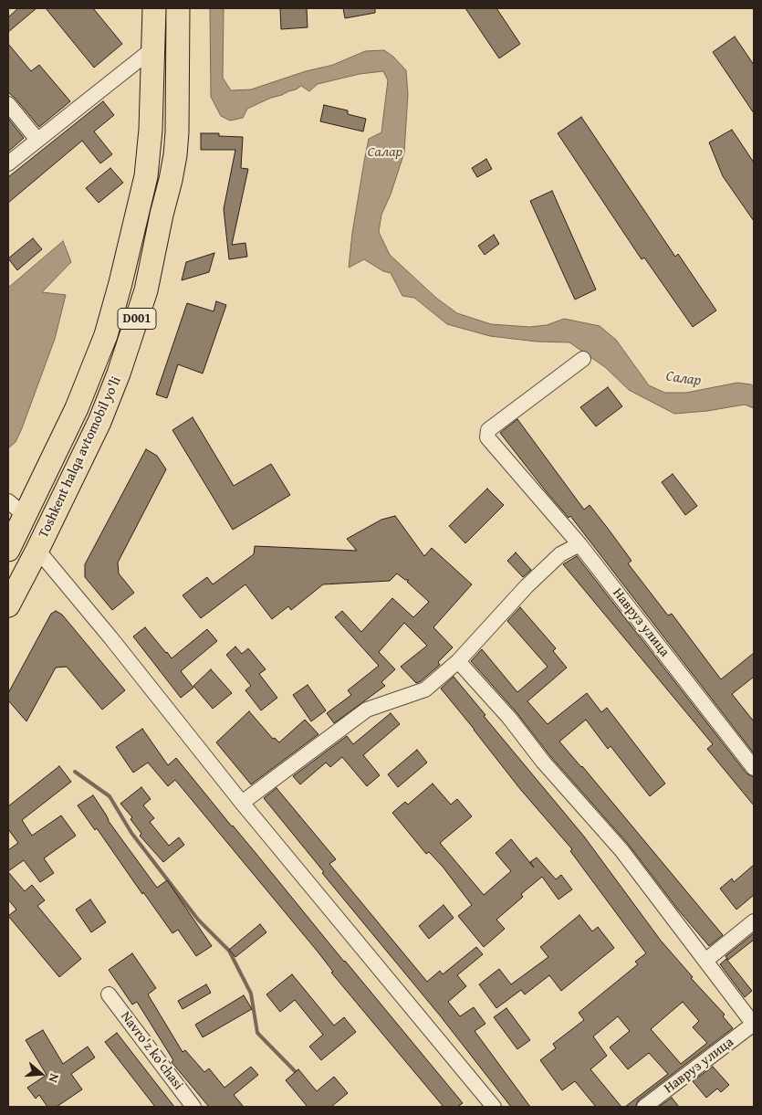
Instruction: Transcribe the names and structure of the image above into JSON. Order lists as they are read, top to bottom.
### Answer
{
  "streets": {
    "highway": ["D001", "Toshkent halqa avtomobil yo'li"],
    "street": ["Навруз улица", "Navro'z ko'chasi"]
  },
  "water": ["Салар"],
  "north": "right"
}
